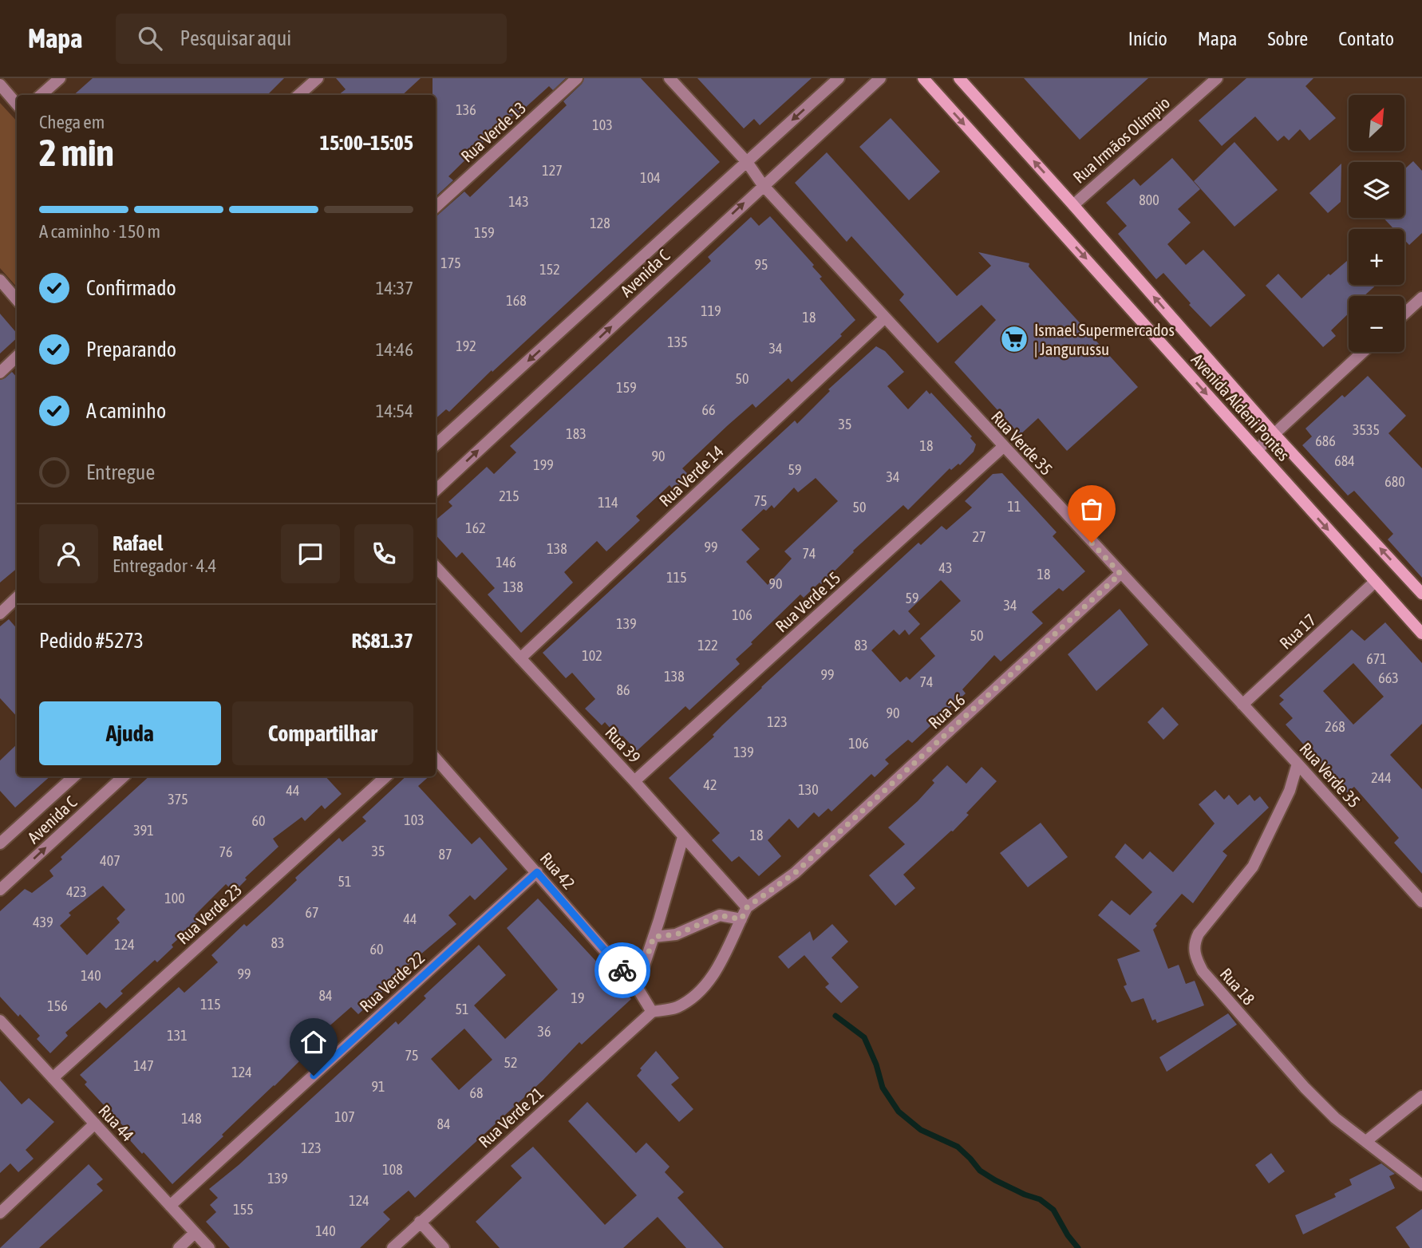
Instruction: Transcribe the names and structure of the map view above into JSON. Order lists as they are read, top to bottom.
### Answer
{
  "streets": {
    "main road": ["Avenida Aldeni Pontes"],
    "street": [
      "Rua Verde 13",
      "Rua Irmãos Olímpio",
      "Avenida C",
      "Rua Verde 35",
      "Rua Verde 14",
      "Rua Verde 15",
      "Rua 17",
      "Rua 16",
      "Rua 39",
      "Rua 42",
      "Rua Verde 23",
      "Rua Verde 22",
      "Rua 18",
      "Rua Verde 21",
      "Rua 44"
    ]
  },
  "crossings": [
    ["Rua Irmãos Olímpio", "Avenida Aldeni Pontes"],
    ["Avenida C", "Rua Verde 35"],
    ["Avenida Aldeni Pontes", "Rua 17"],
    ["Rua Verde 35", "Rua Verde 14"],
    ["Rua Verde 35", "Rua Verde 15"],
    ["Rua Verde 35", "Rua 17"],
    ["Rua Verde 35", "Rua 16"],
    ["Rua Verde 35", "Rua 18"],
    ["Rua Verde 14", "Rua 39"],
    ["Rua Verde 15", "Rua 39"],
    ["Rua 16", "Rua 39"],
    ["Rua 42", "Rua Verde 22"],
    ["Rua 42", "Rua Verde 21"],
    ["Rua Verde 23", "Rua 44"],
    ["Rua Verde 22", "Rua 44"]
  ],
  "places": {
    "supermarket": ["Ismael Supermercados | Jangurussu"]
  },
  "house_numbers": [
    "136",
    "103",
    "127",
    "104",
    "800",
    "143",
    "128",
    "159",
    "175",
    "95",
    "152",
    "168",
    "119",
    "18",
    "135",
    "192",
    "34",
    "50",
    "159",
    "66",
    "35",
    "3535",
    "183",
    "686",
    "18",
    "90",
    "684",
    "199",
    "59",
    "34",
    "680",
    "215",
    "75",
    "114",
    "11",
    "50",
    "162",
    "27",
    "99",
    "138",
    "74",
    "146",
    "43",
    "18",
    "115",
    "90",
    "138",
    "59",
    "34",
    "106",
    "139",
    "50",
    "122",
    "83",
    "102",
    "671",
    "99",
    "138",
    "663",
    "74",
    "86",
    "90",
    "123",
    "268",
    "106",
    "139",
    "244",
    "42",
    "130",
    "44",
    "375",
    "103",
    "60",
    "391",
    "18",
    "35",
    "76",
    "87",
    "407",
    "51",
    "423",
    "100",
    "67",
    "44",
    "439",
    "83",
    "124",
    "60",
    "99",
    "140",
    "84",
    "19",
    "115",
    "156",
    "51",
    "36",
    "131",
    "75",
    "52",
    "147",
    "124",
    "91",
    "68",
    "107",
    "148",
    "84",
    "123",
    "108",
    "139",
    "124",
    "155",
    "140"
  ],
  "north": "top right",
  "page": {
    "header": "Mapa",
    "search": "Pesquisar aqui",
    "nav": [
      "Início",
      "Mapa",
      "Sobre",
      "Contato"
    ],
    "map_buttons": ["+", "−"],
    "heading": ["2 min", "Chega em", "15:00–15:05"],
    "panel": [
      "Rafael",
      "Entregador · 4.4",
      "Pedido #5273",
      "R$81.37"
    ],
    "bar": "A caminho · 150 m",
    "list": [
      ["Confirmado", "14:37"],
      ["Preparando", "14:46"],
      ["A caminho", "14:54"],
      "Entregue"
    ],
    "buttons": ["Ajuda", "Compartilhar"]
  }
}
